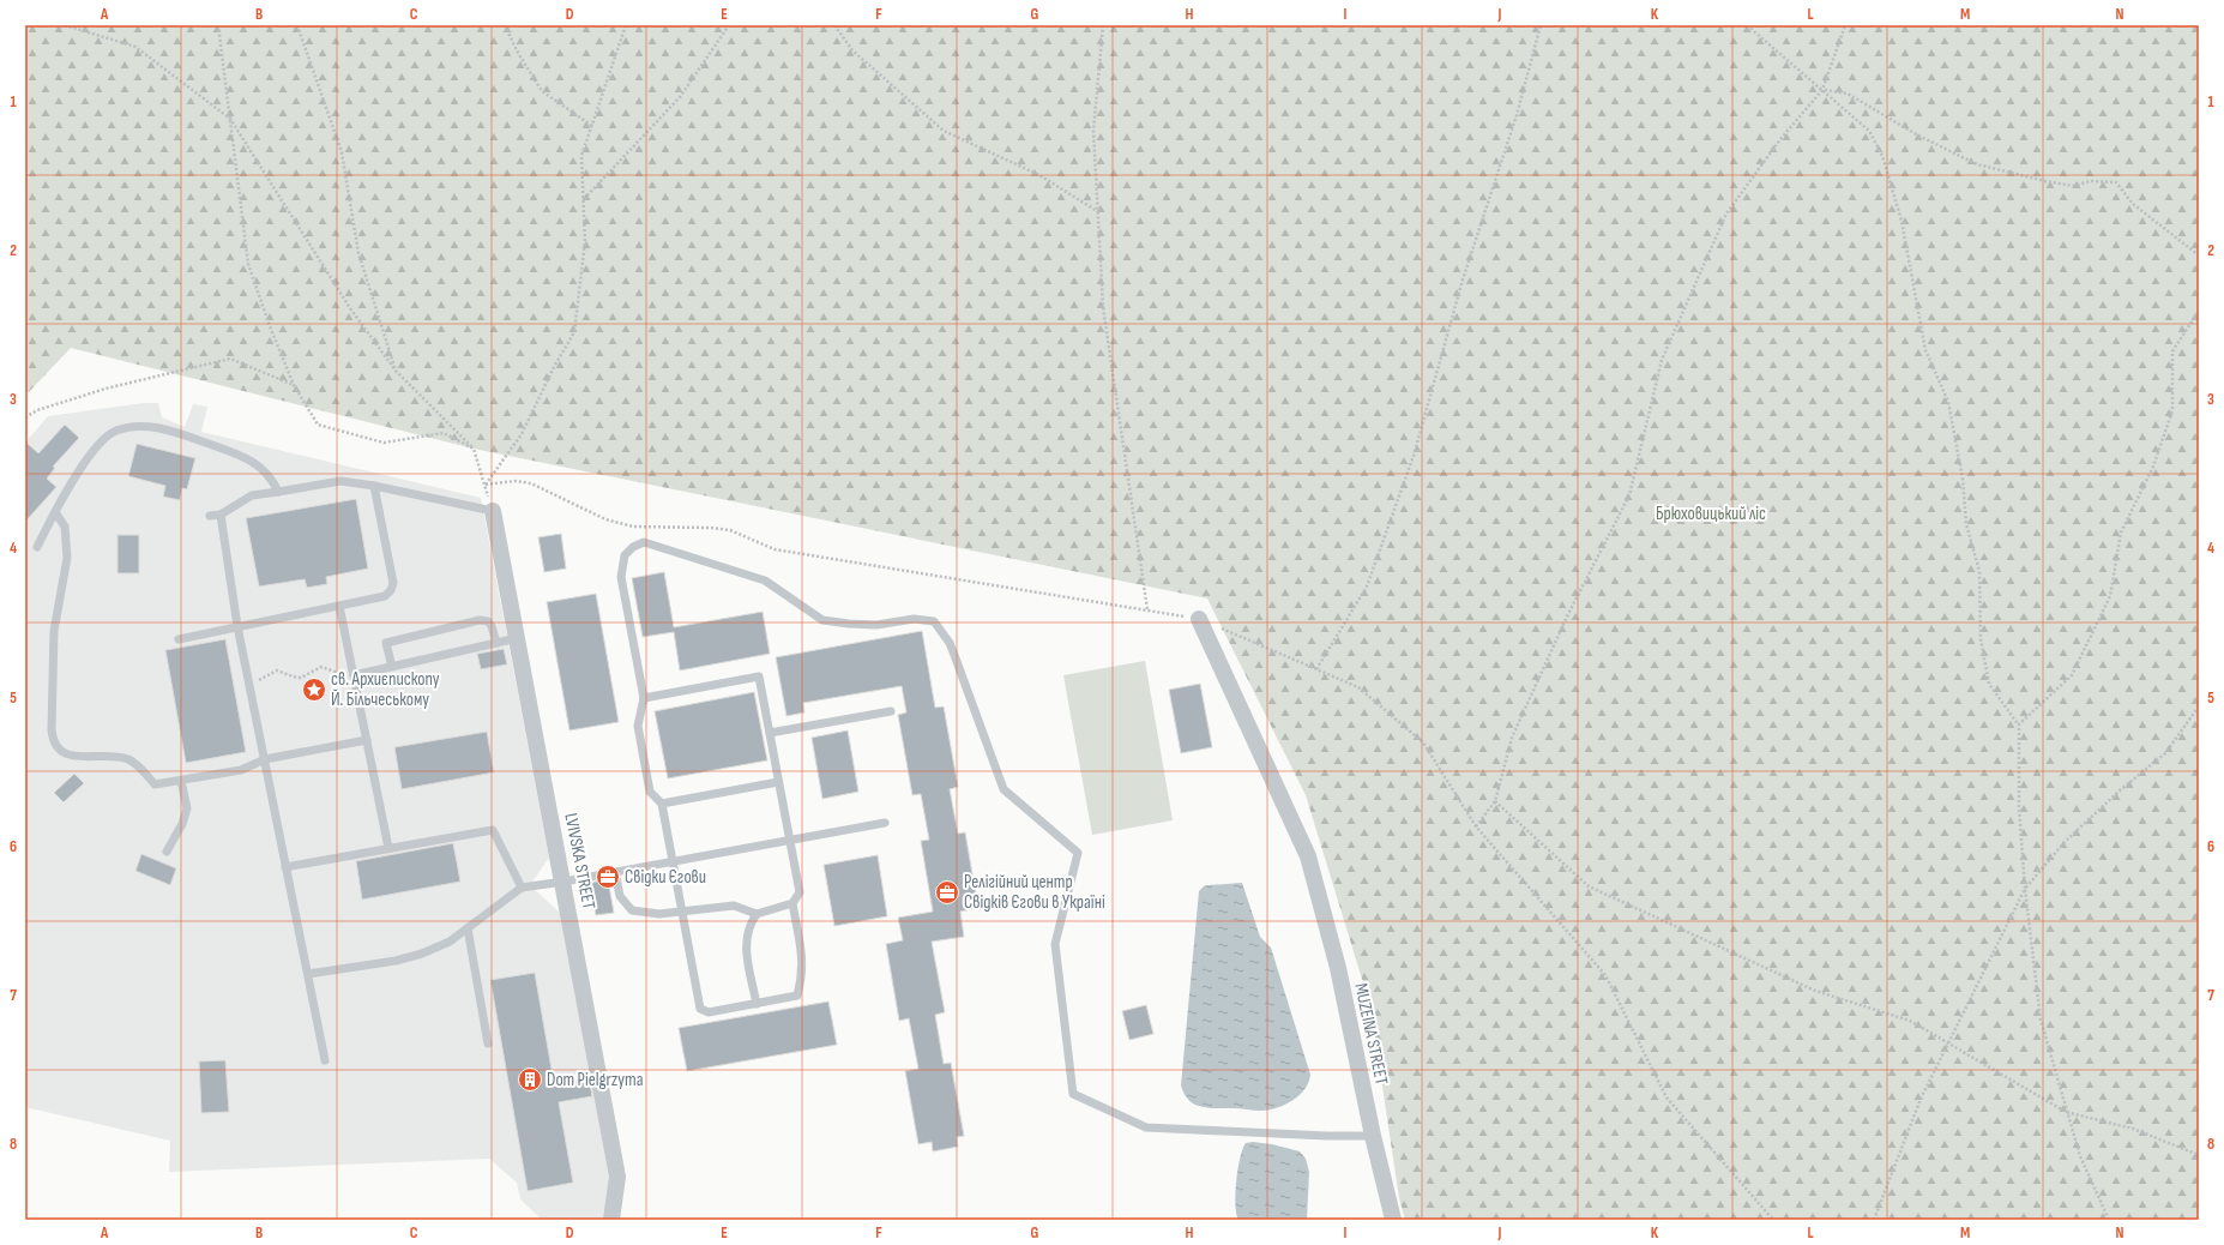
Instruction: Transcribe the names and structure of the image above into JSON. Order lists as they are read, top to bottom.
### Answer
{
  "streets": {
    "street": ["LVIVSKA STREET", "MUZEINA STREET"]
  },
  "parks": ["Брюховицький ліс"],
  "places": {
    "place": ["св. Архиєпископу Й. Більчеському"],
    "office": ["Свідки Єгови", "Релігійний центр Свідків Єгови в Україні"],
    "building": ["Dom Pielgrzyma"]
  },
  "grid": {
    "columns": [
      "A",
      "B",
      "C",
      "D",
      "E",
      "F",
      "G",
      "H",
      "I",
      "J",
      "K",
      "L",
      "M",
      "N"
    ],
    "rows": [
      "1",
      "2",
      "3",
      "4",
      "5",
      "6",
      "7",
      "8"
    ]
  }
}
